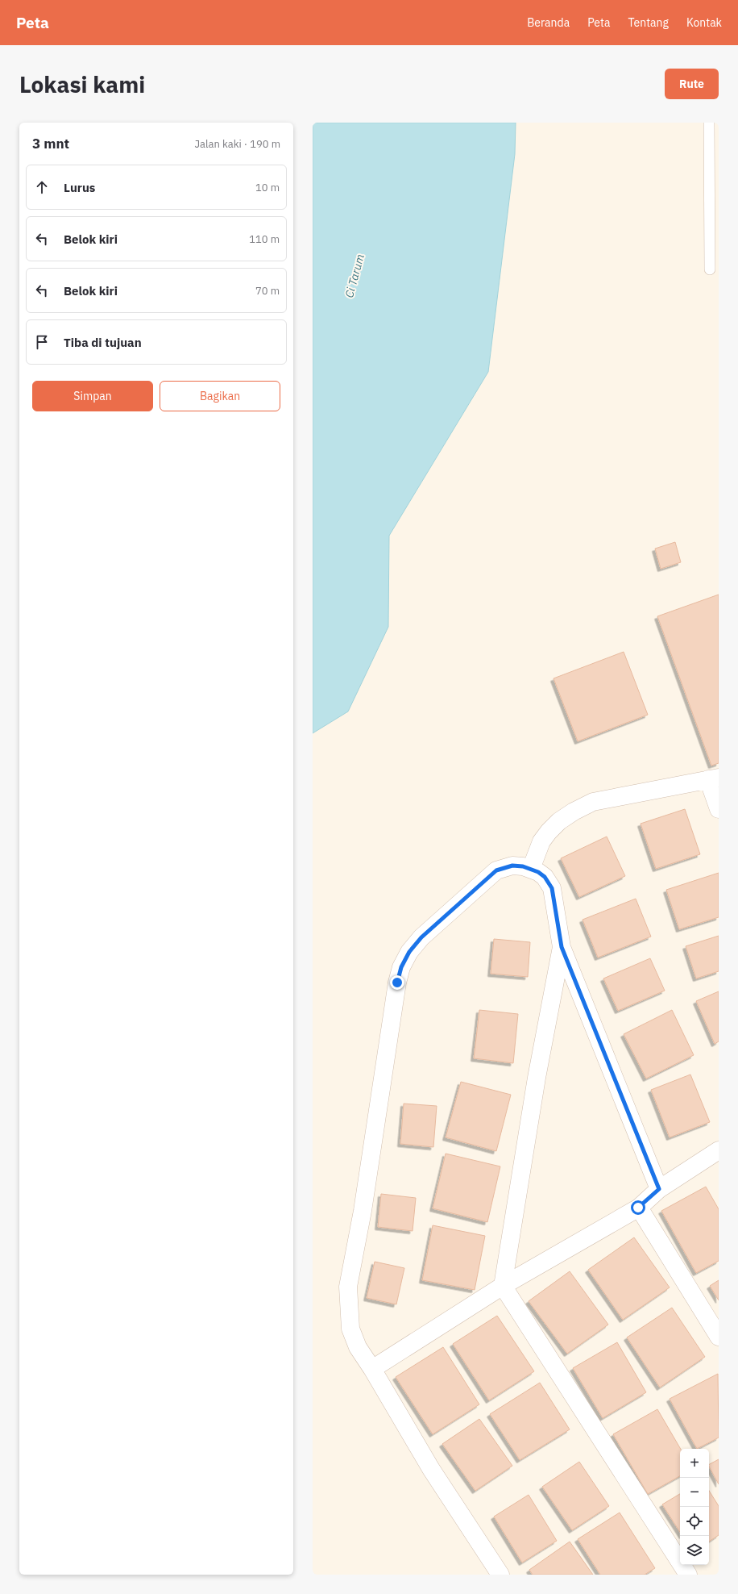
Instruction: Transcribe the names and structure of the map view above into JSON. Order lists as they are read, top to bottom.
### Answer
{
  "water": ["Ci Tarum"],
  "page": {
    "header": "Peta",
    "nav": [
      "Beranda",
      "Peta",
      "Tentang",
      "Kontak"
    ],
    "buttons": [
      "Rute",
      ["Simpan", "Bagikan"]
    ],
    "title": "Lokasi kami",
    "heading": ["3 mnt", "Jalan kaki · 190 m"],
    "list": [
      ["Lurus", "10 m"],
      ["Belok kiri", "110 m"],
      ["Belok kiri", "70 m"],
      "Tiba di tujuan"
    ],
    "map_buttons": ["+", "−"]
  }
}
